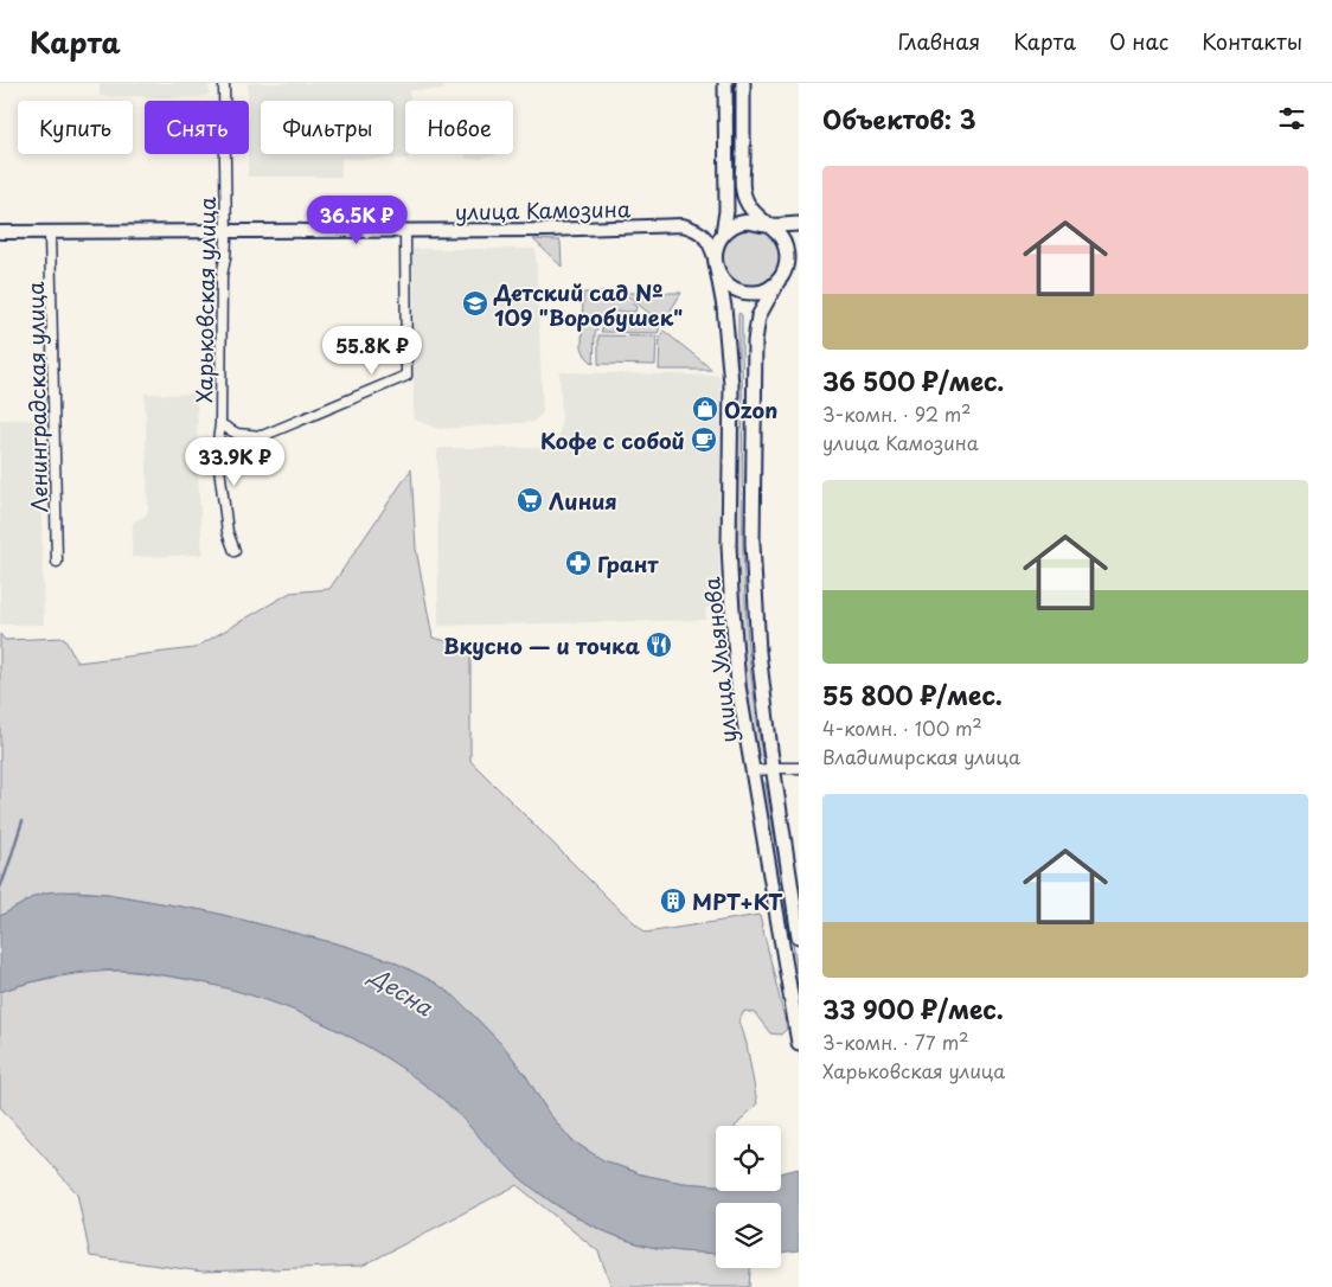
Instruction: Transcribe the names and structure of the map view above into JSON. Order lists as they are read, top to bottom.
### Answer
{
  "streets": {
    "main road": ["улица Ульянова"],
    "street": ["улица Камозина", "Харьковская улица", "Ленинградская улица"]
  },
  "crossings": [
    ["улица Камозина", "Харьковская улица"],
    ["улица Камозина", "Ленинградская улица"],
    ["улица Камозина", "улица Ульянова"]
  ],
  "water": ["Десна"],
  "places": {
    "school or university": ["Детский сад № 109 \"Воробушек\""],
    "shop": ["Ozon"],
    "cafe": ["Кофе с собой"],
    "supermarket": ["Линия"],
    "pharmacy": ["Грант"],
    "restaurant": ["Вкусно — и точка"],
    "building": ["МРТ+КТ"]
  },
  "page": {
    "header": "Карта",
    "nav": [
      "Главная",
      "Карта",
      "О нас",
      "Контакты"
    ],
    "heading": "Объектов: 3",
    "chip": [
      "Купить",
      "Снять",
      "Фильтры",
      "Новое"
    ],
    "list": [
      {
        "name": "36 500 ₽/мес.",
        "note": "3-комн. · 92 m² · улица Камозина"
      },
      {
        "name": "55 800 ₽/мес.",
        "note": "4-комн. · 100 m² · Владимирская улица"
      },
      {
        "name": "33 900 ₽/мес.",
        "note": "3-комн. · 77 m² · Харьковская улица"
      }
    ],
    "price": ["36.5K ₽", "55.8K ₽", "33.9K ₽"]
  }
}
